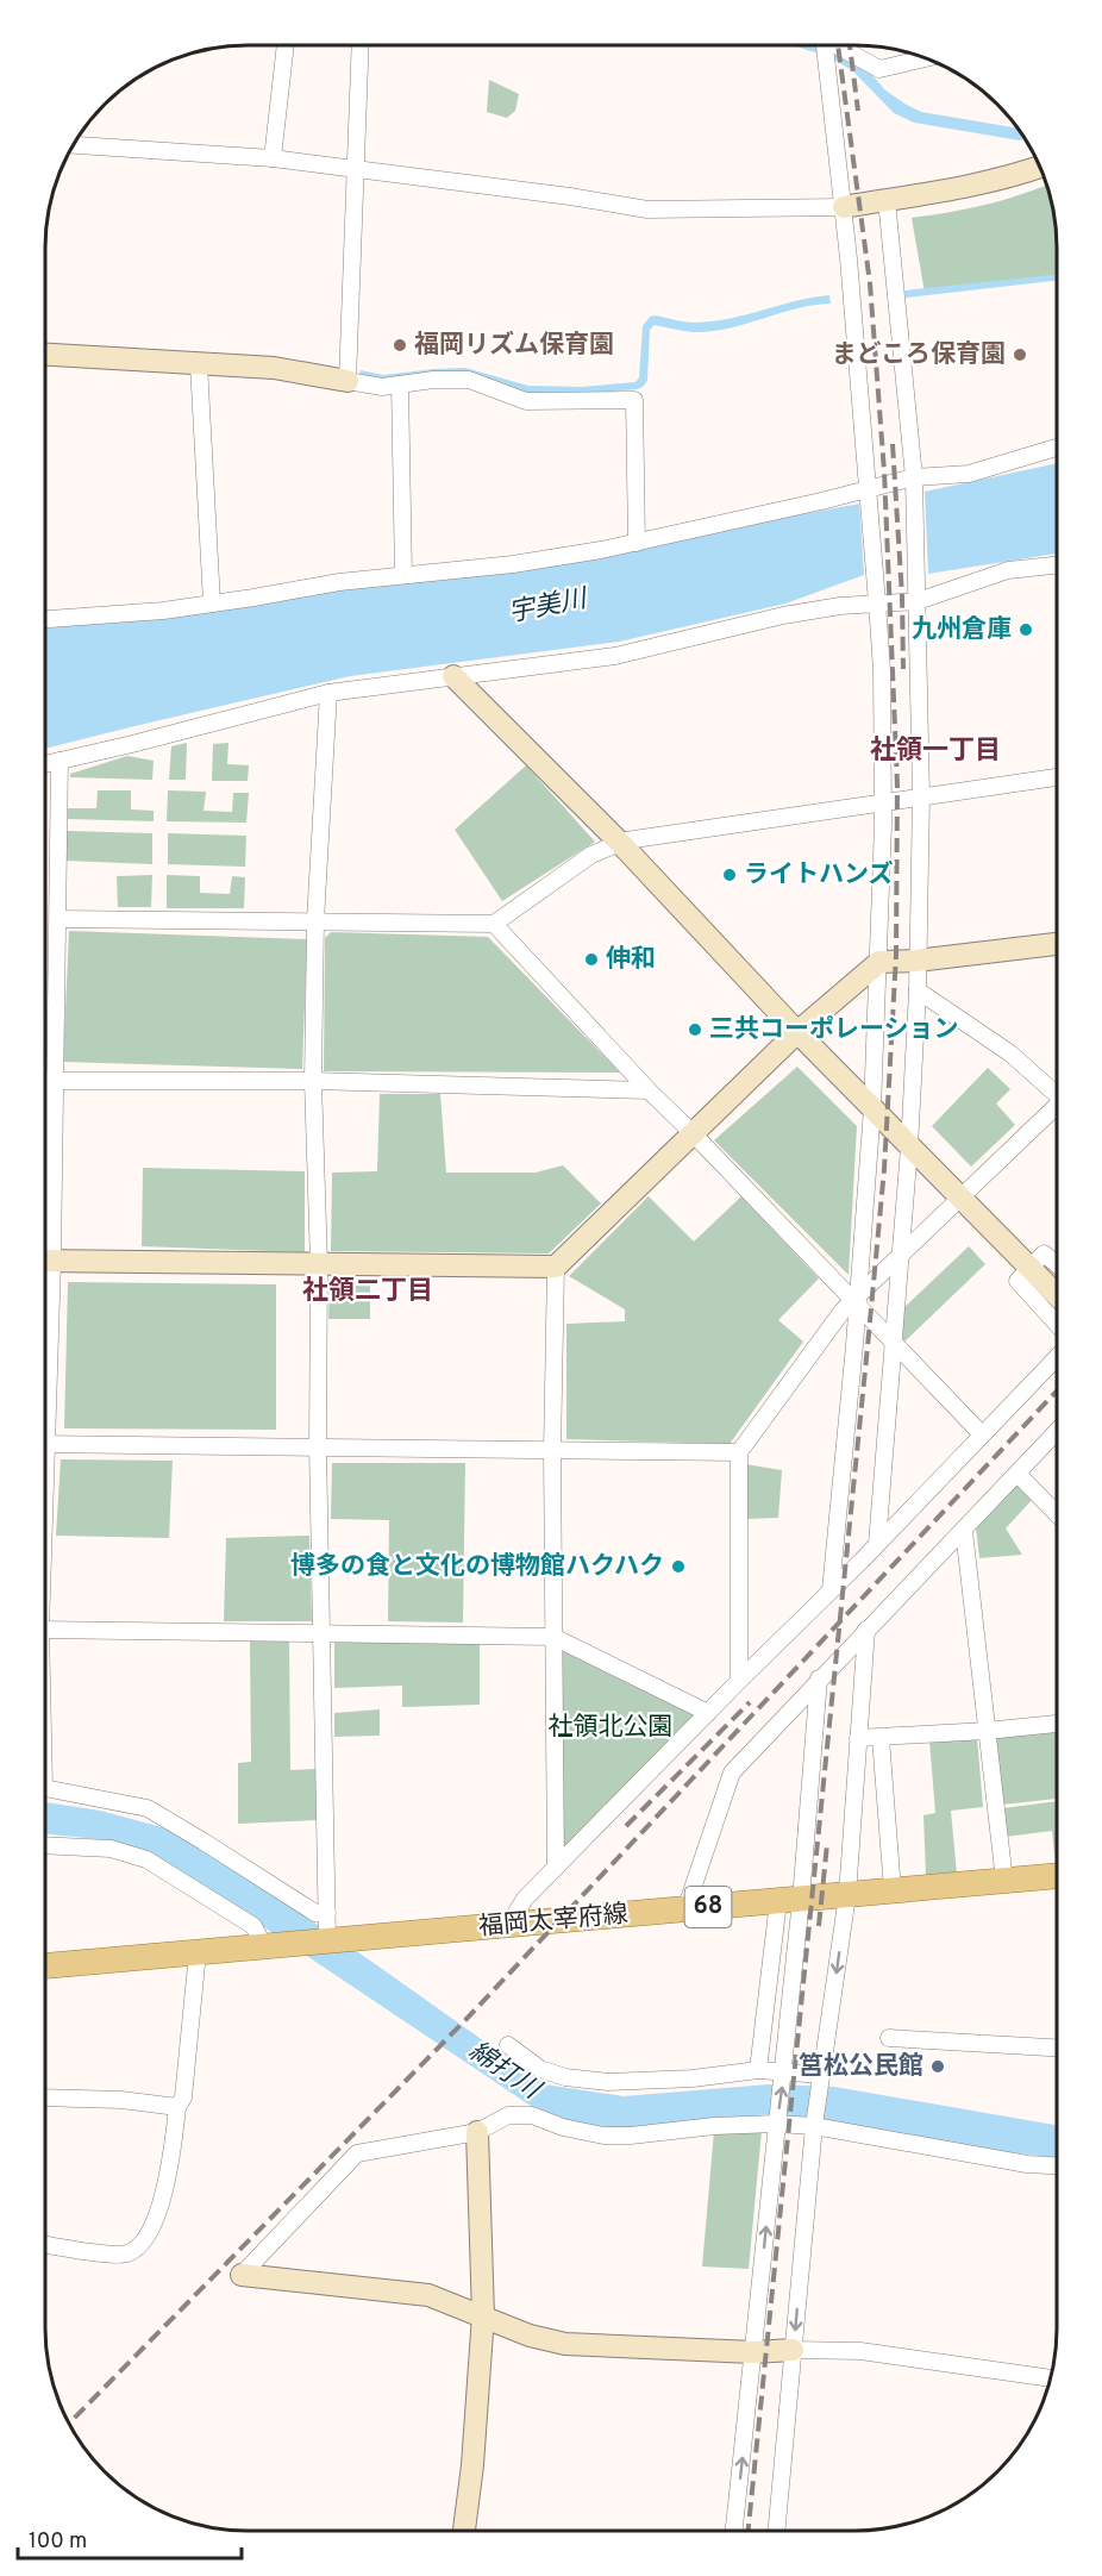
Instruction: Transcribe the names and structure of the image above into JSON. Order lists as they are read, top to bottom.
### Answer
{
  "streets": {
    "main road": ["68", "福岡太宰府線"]
  },
  "districts": ["社領一丁目", "社領二丁目"],
  "water": ["宇美川", "綿打川"],
  "parks": ["社領北公園"],
  "places": [
    "福岡リズム保育園",
    "まどころ保育園",
    "九州倉庫",
    "ライトハンズ",
    "伸和",
    "三共コーポレーション",
    "博多の食と文化の博物館ハクハク",
    "筥松公民館"
  ],
  "scale_bar": "100 m"
}
